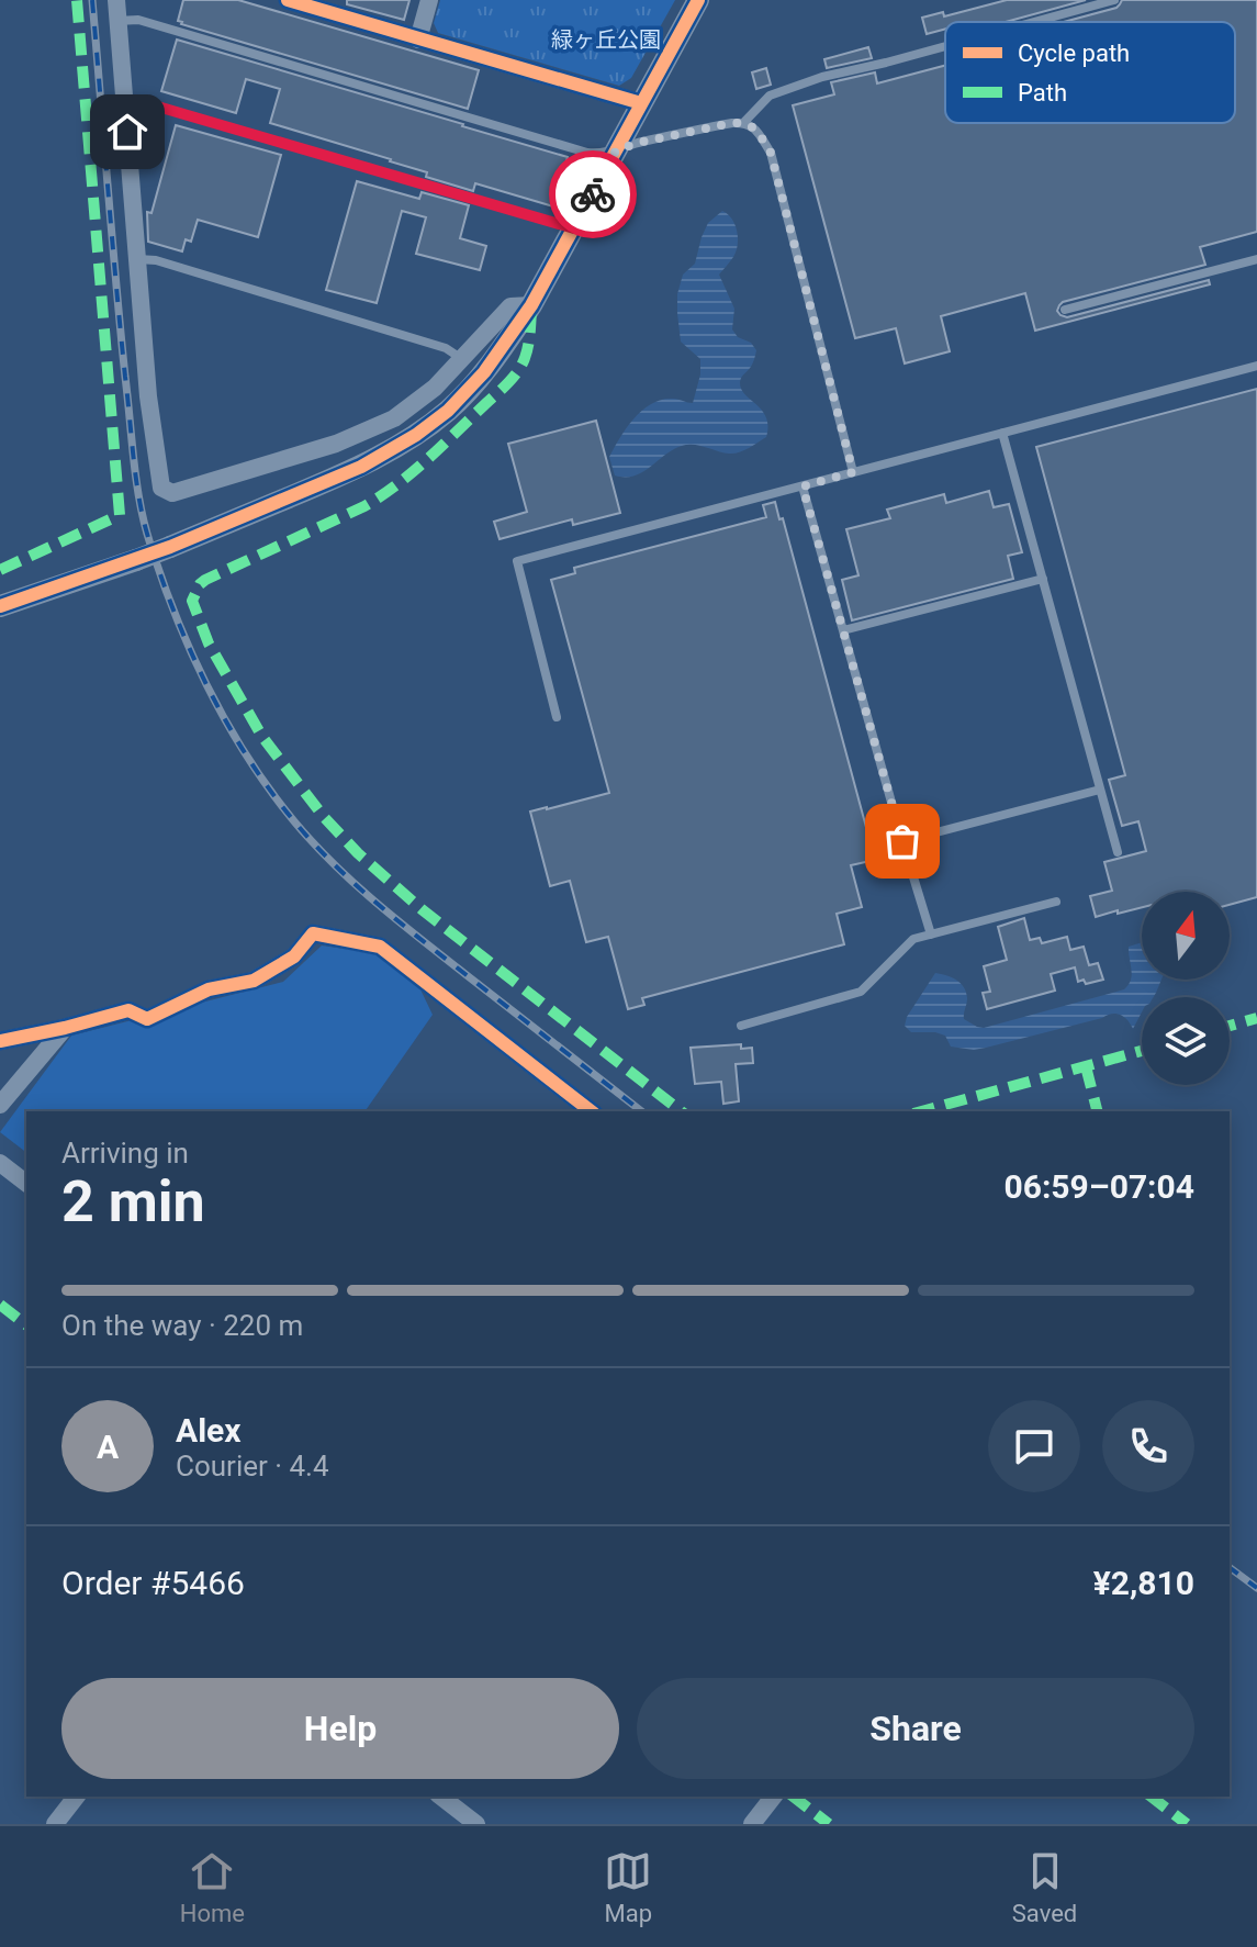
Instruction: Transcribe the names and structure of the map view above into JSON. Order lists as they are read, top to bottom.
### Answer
{
  "parks": ["緑ヶ丘公園"],
  "legend": ["Cycle path", "Path"],
  "north": "top",
  "page": {
    "heading": ["2 min", "Arriving in", "06:59–07:04"],
    "panel": [
      "Alex",
      "Courier · 4.4",
      "Order #5466",
      "¥2,810"
    ],
    "bar": "On the way · 220 m",
    "round": "A",
    "buttons": ["Help", "Share"],
    "tabs": ["Home", "Map", "Saved"]
  }
}
